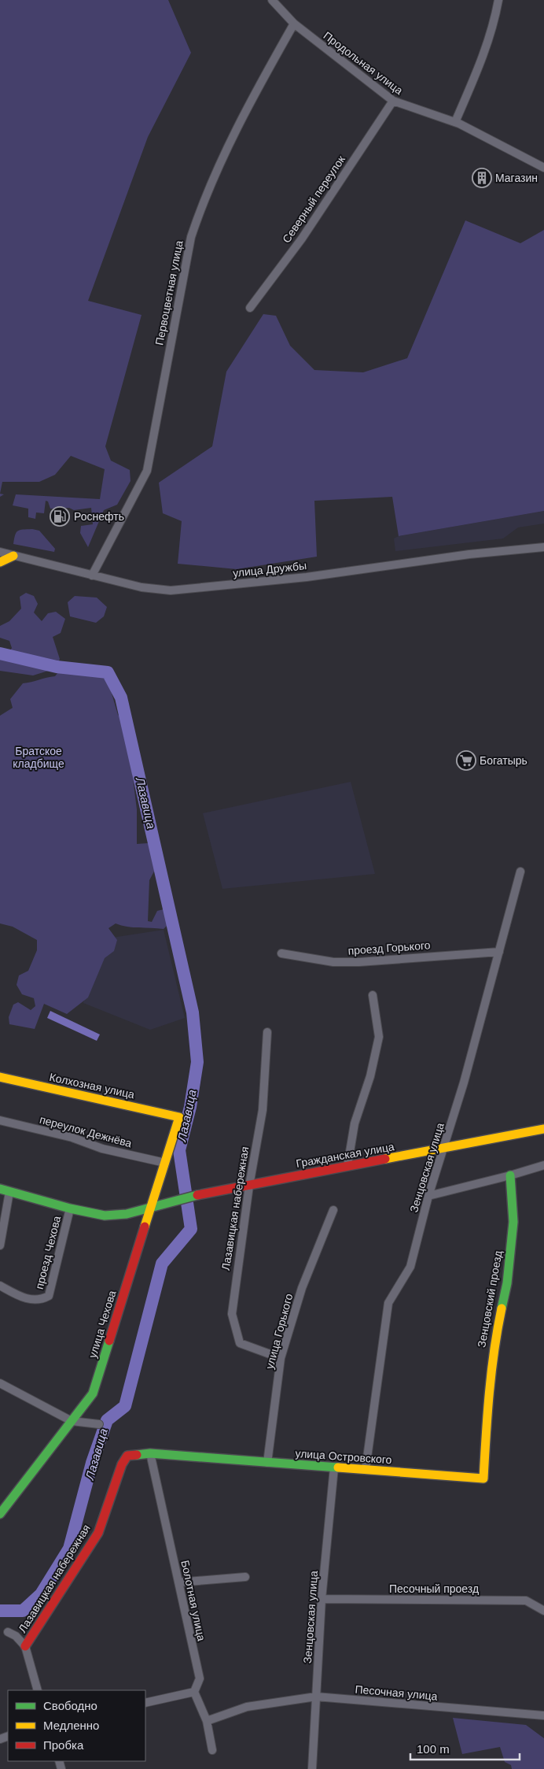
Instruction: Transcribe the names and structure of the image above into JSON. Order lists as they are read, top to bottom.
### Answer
{
  "streets": {
    "street": [
      "Продольная улица",
      "Северный переулок",
      "Первоцветная улица",
      "улица Дружбы",
      "проезд Горького",
      "Колхозная улица",
      "переулок Дежнёва",
      "Гражданская улица",
      "Зенцовская улица",
      "Лазавицкая набережная",
      "проезд Чехова",
      "Зенцовский проезд",
      "улица Чехова",
      "улица Горького",
      "улица Островского",
      "Песочный проезд",
      "Болотная улица",
      "Песочная улица"
    ]
  },
  "crossings": [
    ["Продольная улица", "Северный переулок"],
    ["Продольная улица", "Первоцветная улица"],
    ["Первоцветная улица", "улица Дружбы"],
    ["проезд Горького", "Зенцовская улица"],
    ["Колхозная улица", "улица Чехова"],
    ["переулок Дежнёва", "улица Чехова"],
    ["Гражданская улица", "Зенцовская улица"],
    ["Гражданская улица", "Лазавицкая набережная"],
    ["Гражданская улица", "проезд Чехова"],
    ["Гражданская улица", "улица Чехова"],
    ["Зенцовская улица", "улица Островского"],
    ["Зенцовская улица", "Песочный проезд"],
    ["Зенцовская улица", "Песочная улица"],
    ["Лазавицкая набережная", "улица Горького"],
    ["Лазавицкая набережная", "улица Островского"],
    ["Лазавицкая набережная", "Болотная улица"],
    ["Зенцовский проезд", "улица Островского"],
    ["улица Горького", "улица Островского"],
    ["улица Островского", "Болотная улица"]
  ],
  "water": ["Лазавица"],
  "parks": ["Братское кладбище"],
  "places": {
    "building": ["Магазин"],
    "fuel station": ["Роснефть"],
    "supermarket": ["Богатырь"]
  },
  "legend": ["Свободно", "Медленно", "Пробка"],
  "scale_bar": "100 m"
}
